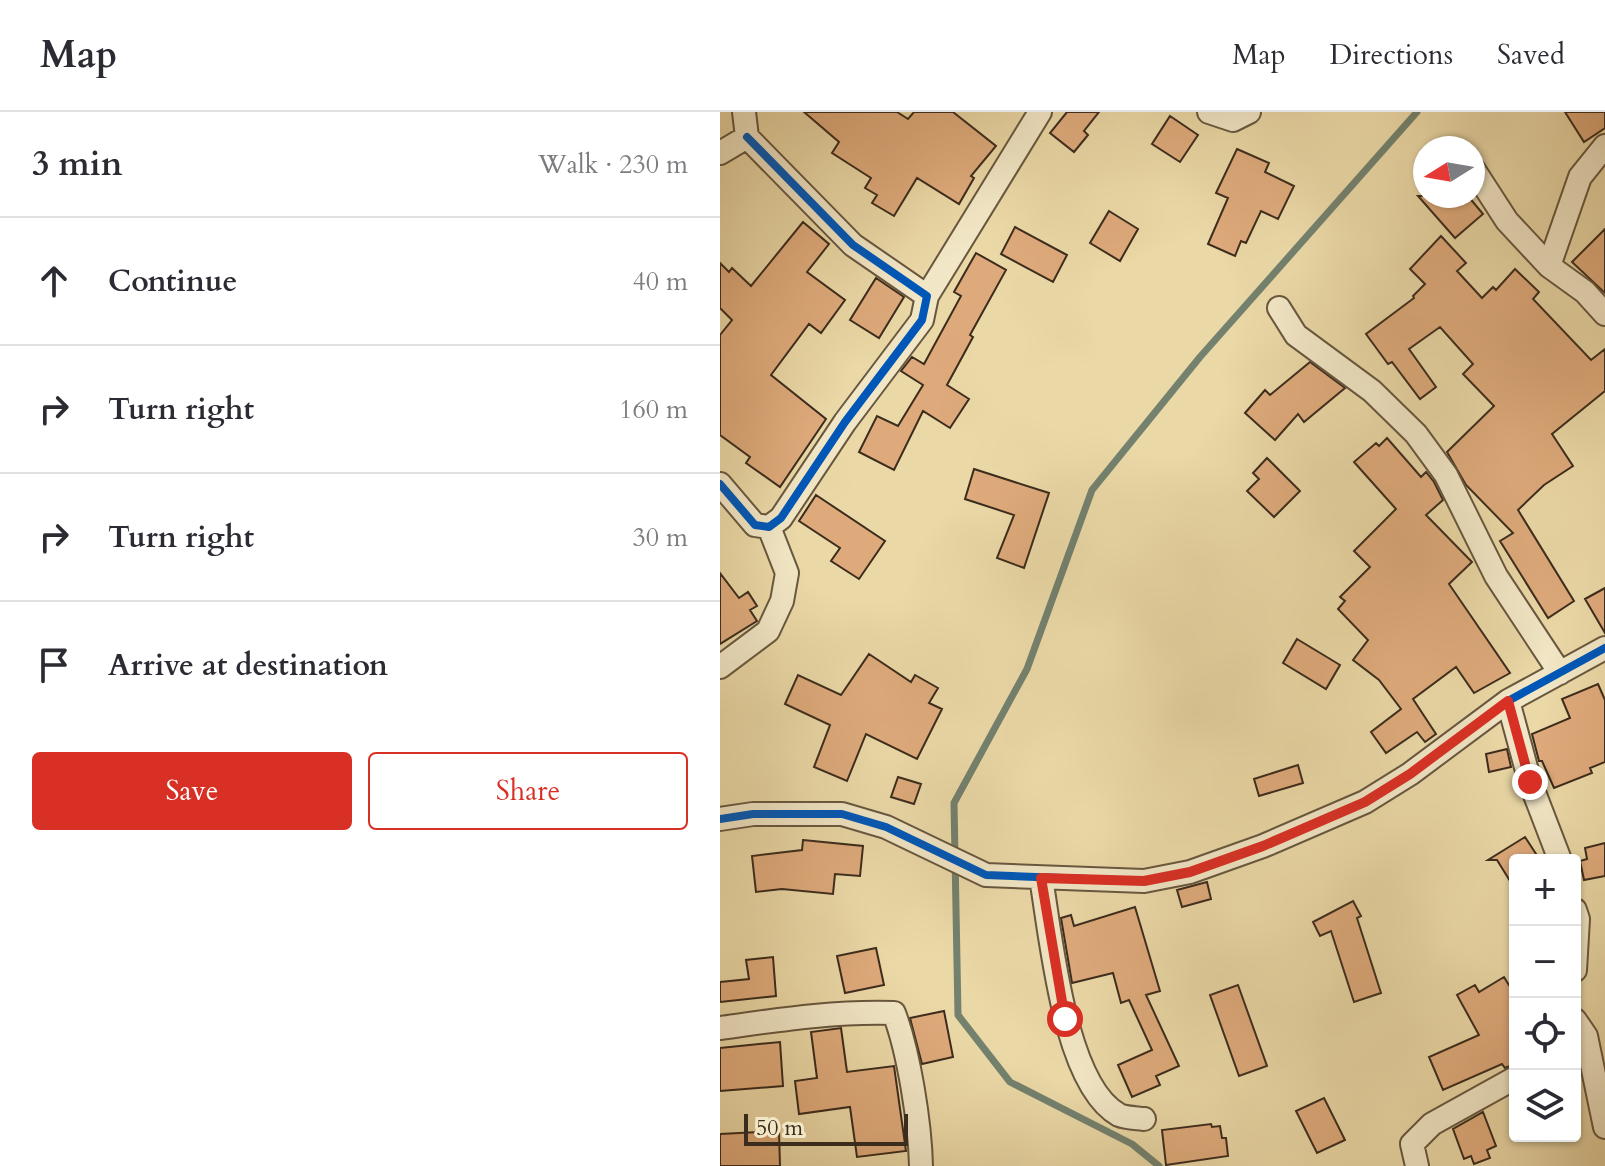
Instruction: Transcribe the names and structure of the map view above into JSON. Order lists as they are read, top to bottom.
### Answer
{
  "scale_bar": "50 m",
  "north": "left",
  "page": {
    "header": "Map",
    "nav": ["Map", "Directions", "Saved"],
    "heading": ["3 min", "Walk · 230 m"],
    "list": [
      ["Continue", "40 m"],
      ["Turn right", "160 m"],
      ["Turn right", "30 m"],
      "Arrive at destination"
    ],
    "buttons": ["Save", "Share"],
    "map_buttons": ["+", "−"],
    "scale": "50 m"
  }
}
